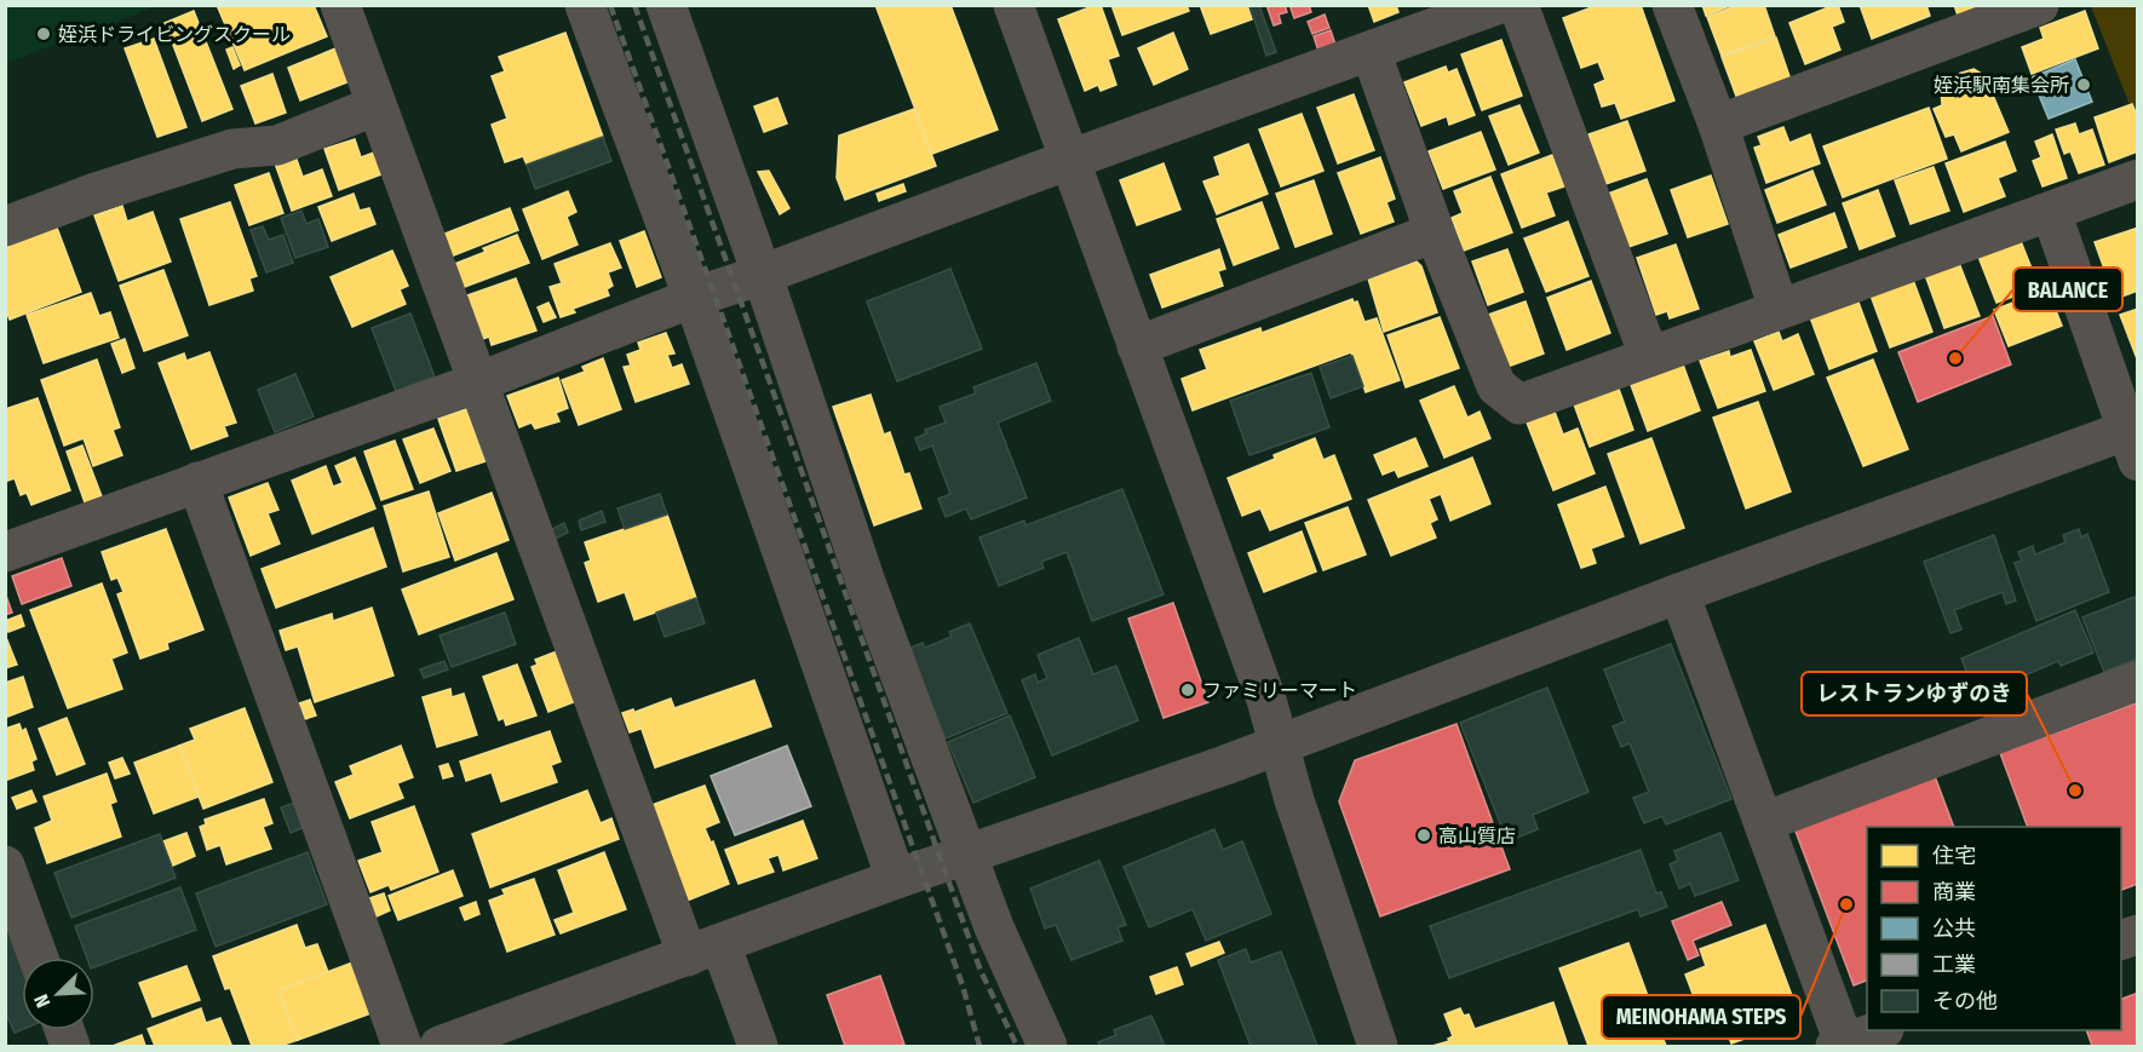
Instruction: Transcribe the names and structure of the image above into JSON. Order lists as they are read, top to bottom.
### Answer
{
  "places": [
    "姪浜ドライビングスクール",
    "姪浜駅南集会所",
    "BALANCE",
    "ファミリーマート",
    "レストランゆずのき",
    "高山質店",
    "MEINOHAMA STEPS"
  ],
  "legend": [
    "住宅",
    "商業",
    "公共",
    "工業",
    "その他"
  ],
  "north": "bottom left"
}
